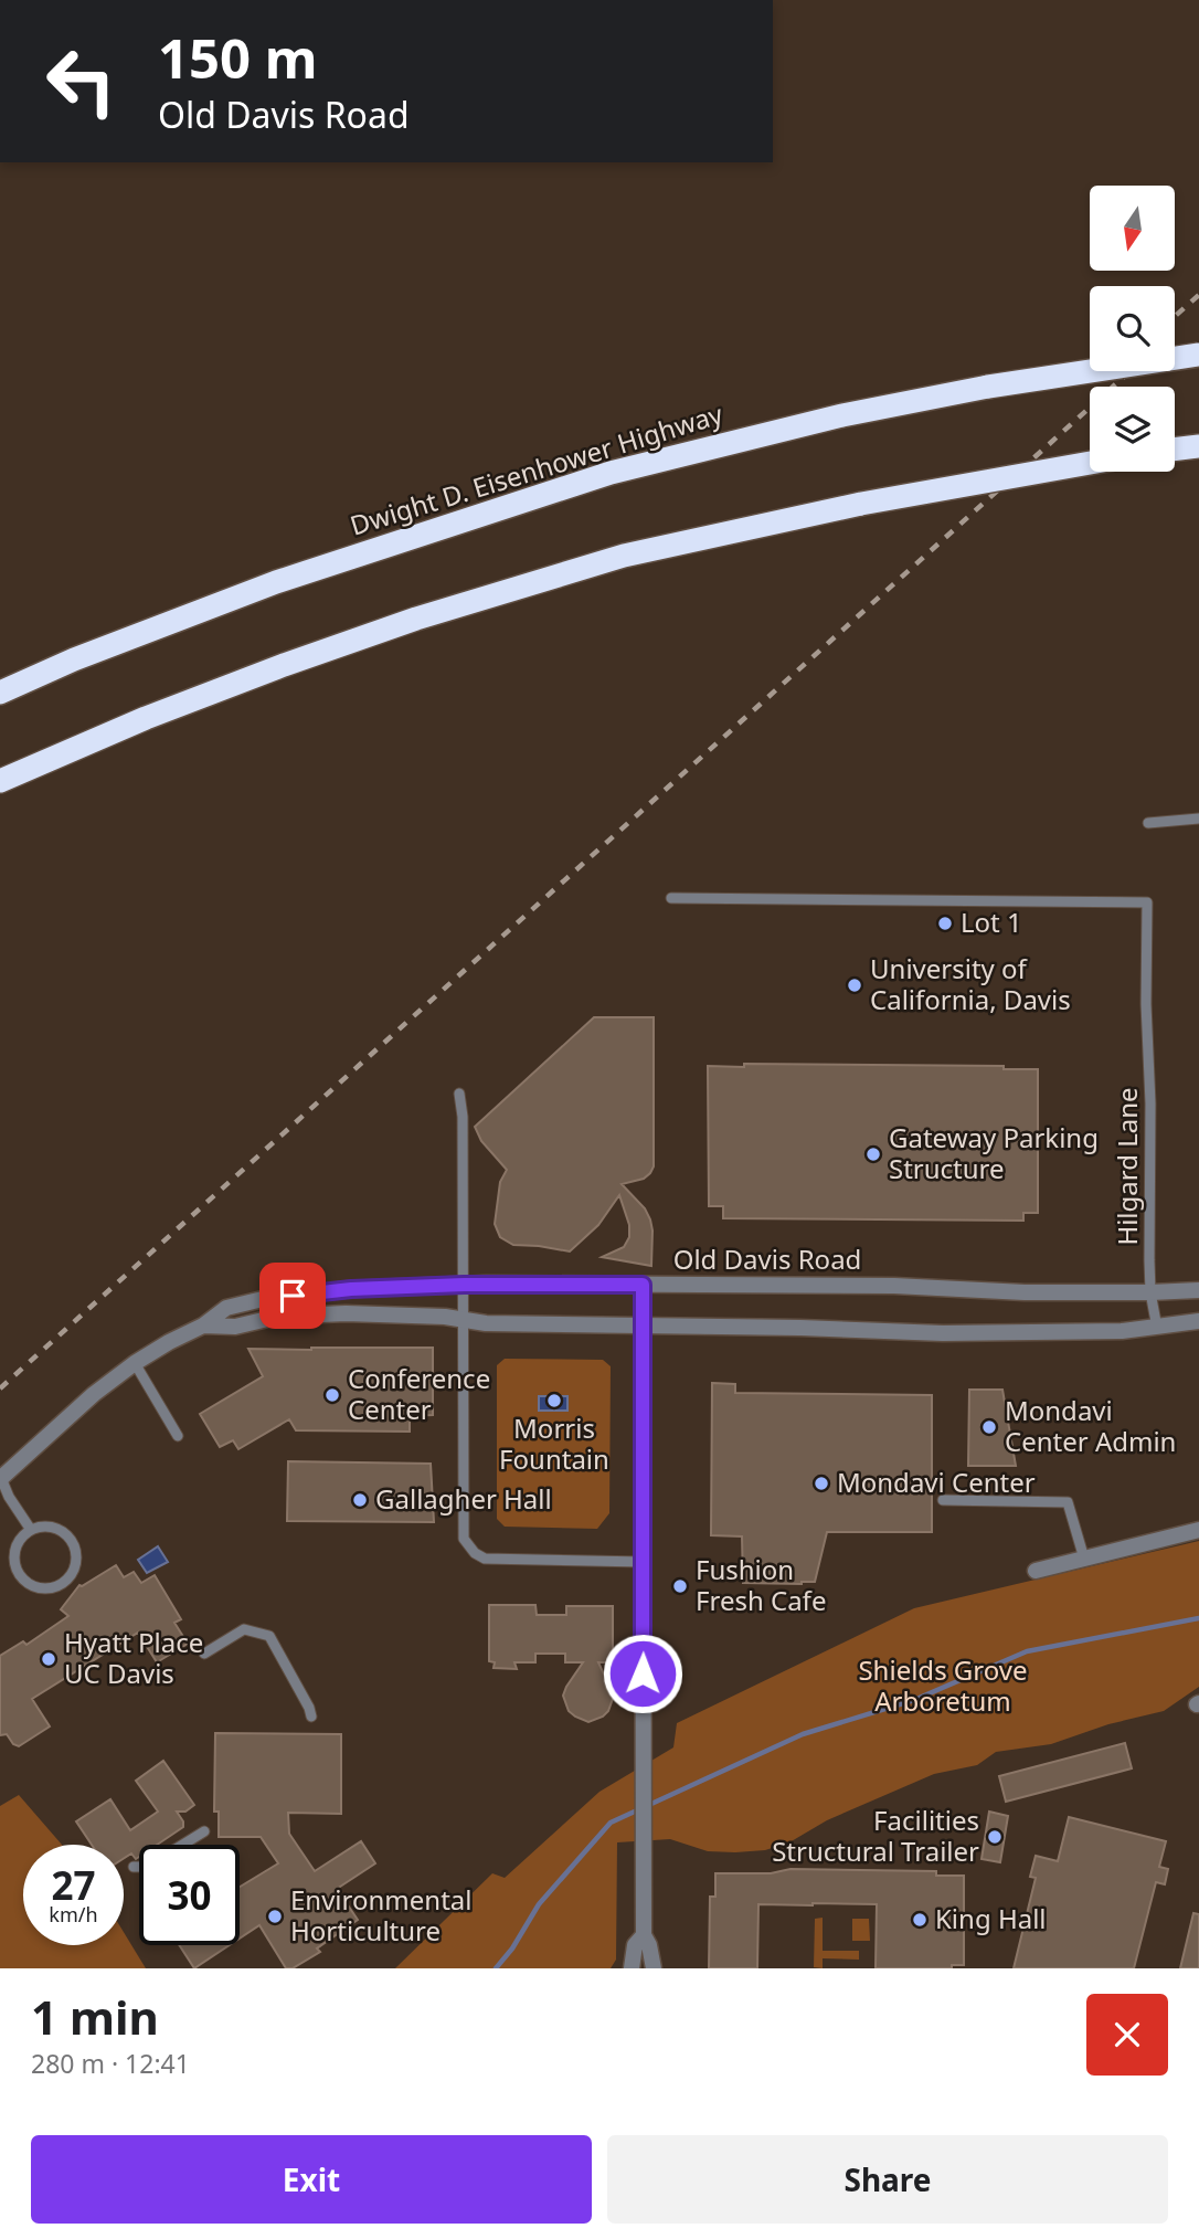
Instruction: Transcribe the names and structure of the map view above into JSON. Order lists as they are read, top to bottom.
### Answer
{
  "streets": {
    "highway": ["Dwight D. Eisenhower Highway"],
    "street": ["Old Davis Road"],
    "lane": ["Hilgard Lane"]
  },
  "crossings": [
    ["Hilgard Lane", "Old Davis Road"]
  ],
  "parks": ["Shields Grove Arboretum"],
  "places": [
    "Lot 1",
    "University of California, Davis",
    "Gateway Parking Structure",
    "Conference Center",
    "Morris Fountain",
    "Mondavi Center Admin",
    "Mondavi Center",
    "Gallagher Hall",
    "Fushion Fresh Cafe",
    "Hyatt Place UC Davis",
    "Facilities Structural Trailer",
    "Environmental Horticulture",
    "King Hall"
  ],
  "north": "bottom",
  "page": {
    "turn": ["150 m", "Old Davis Road"],
    "speed": "27 km/h",
    "limit": "30",
    "heading": ["1 min", "280 m · 12:41"],
    "buttons": ["Exit", "Share"]
  }
}
